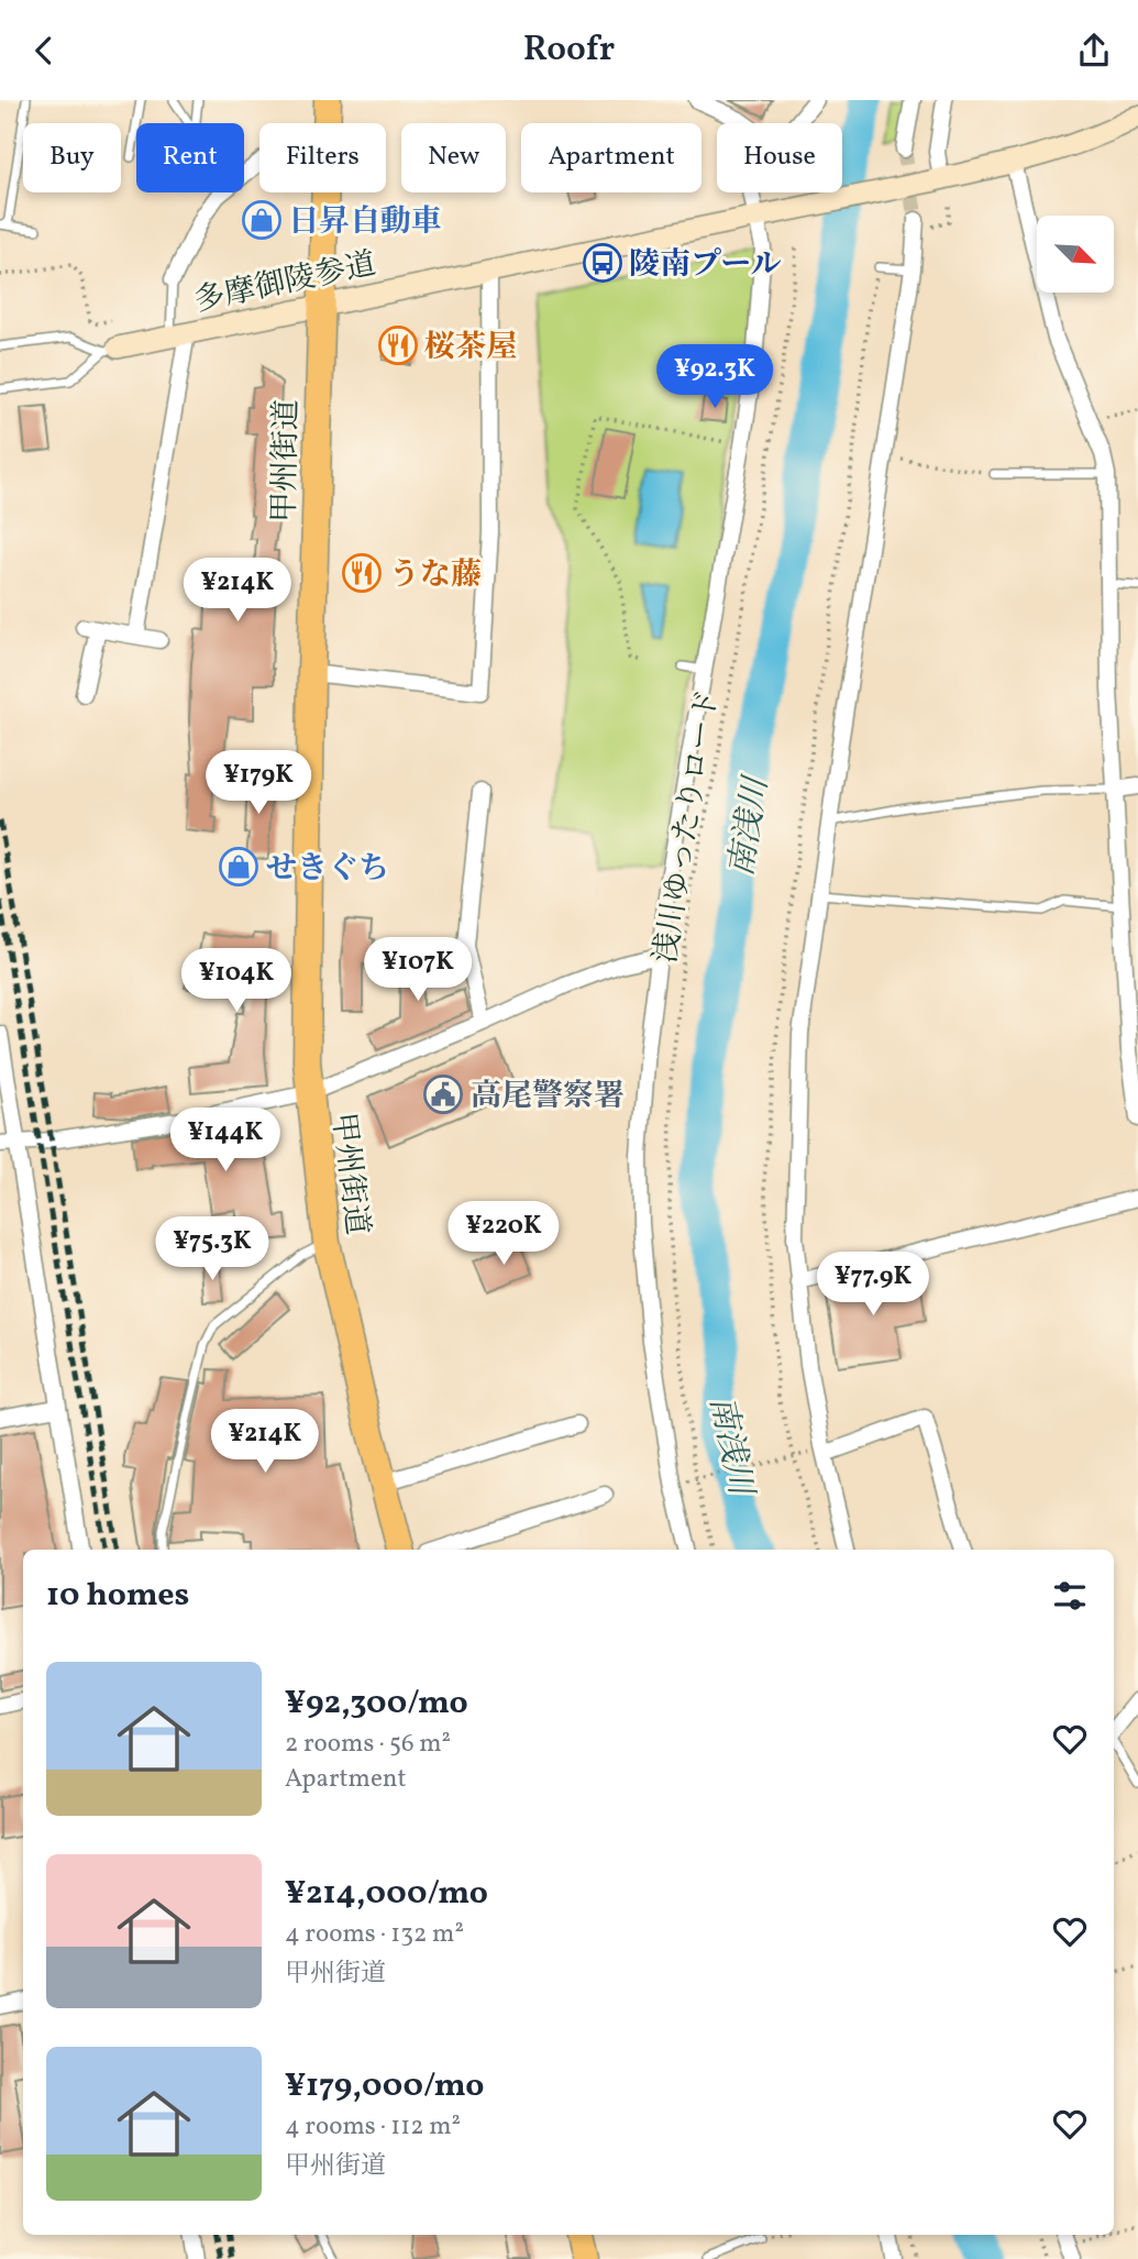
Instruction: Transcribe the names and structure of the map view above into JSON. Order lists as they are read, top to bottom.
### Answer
{
  "streets": {
    "highway": ["甲州街道"],
    "main road": ["多摩御陵参道"],
    "path": ["浅川ゆったりロード"]
  },
  "crossings": [
    ["多摩御陵参道", "甲州街道"]
  ],
  "water": ["南浅川"],
  "places": {
    "shop": ["日昇自動車", "せきぐち"],
    "bus stop": ["陵南プール"],
    "restaurant": ["桜茶屋", "うな藤"],
    "public building": ["高尾警察署"]
  },
  "north": "bottom right",
  "page": {
    "header": "Roofr",
    "chip": [
      "Buy",
      "Rent",
      "Filters",
      "New",
      "Apartment",
      "House"
    ],
    "price": [
      "¥92.3K",
      "¥214K",
      "¥179K",
      "¥107K",
      "¥104K",
      "¥144K",
      "¥220K",
      "¥75.3K",
      "¥77.9K",
      "¥214K"
    ],
    "heading": "10 homes",
    "list": [
      {
        "name": "¥92,300/mo",
        "note": "2 rooms · 56 m² · Apartment"
      },
      {
        "name": "¥214,000/mo",
        "note": "4 rooms · 132 m² · 甲州街道"
      },
      {
        "name": "¥179,000/mo",
        "note": "4 rooms · 112 m² · 甲州街道"
      }
    ]
  }
}
